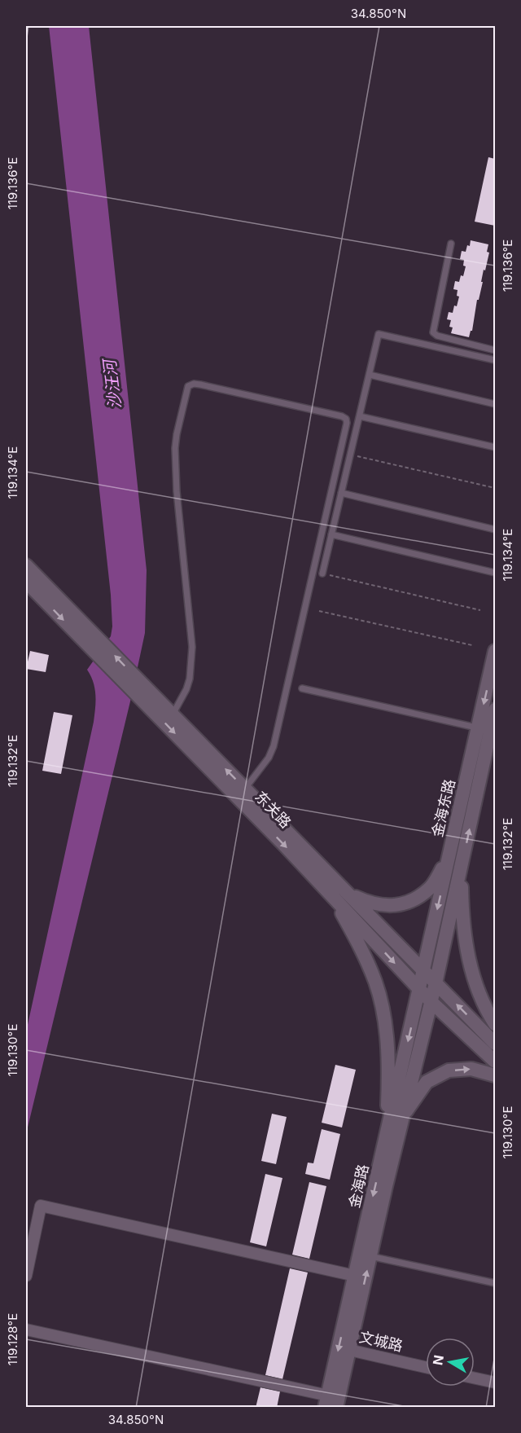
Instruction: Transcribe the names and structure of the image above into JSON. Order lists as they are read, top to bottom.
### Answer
{
  "streets": {
    "main road": ["金海东路", "东关路", "金海路"],
    "street": ["文城路"]
  },
  "crossings": [
    ["金海东路", "东关路"],
    ["金海东路", "金海路"],
    ["东关路", "金海路"],
    ["金海路", "文城路"]
  ],
  "water": ["沙汪河"],
  "north": "left",
  "coordinates": [
    "34.850°N",
    "119.136°E",
    "119.134°E",
    "119.132°E",
    "119.130°E",
    "119.128°E"
  ]
}
